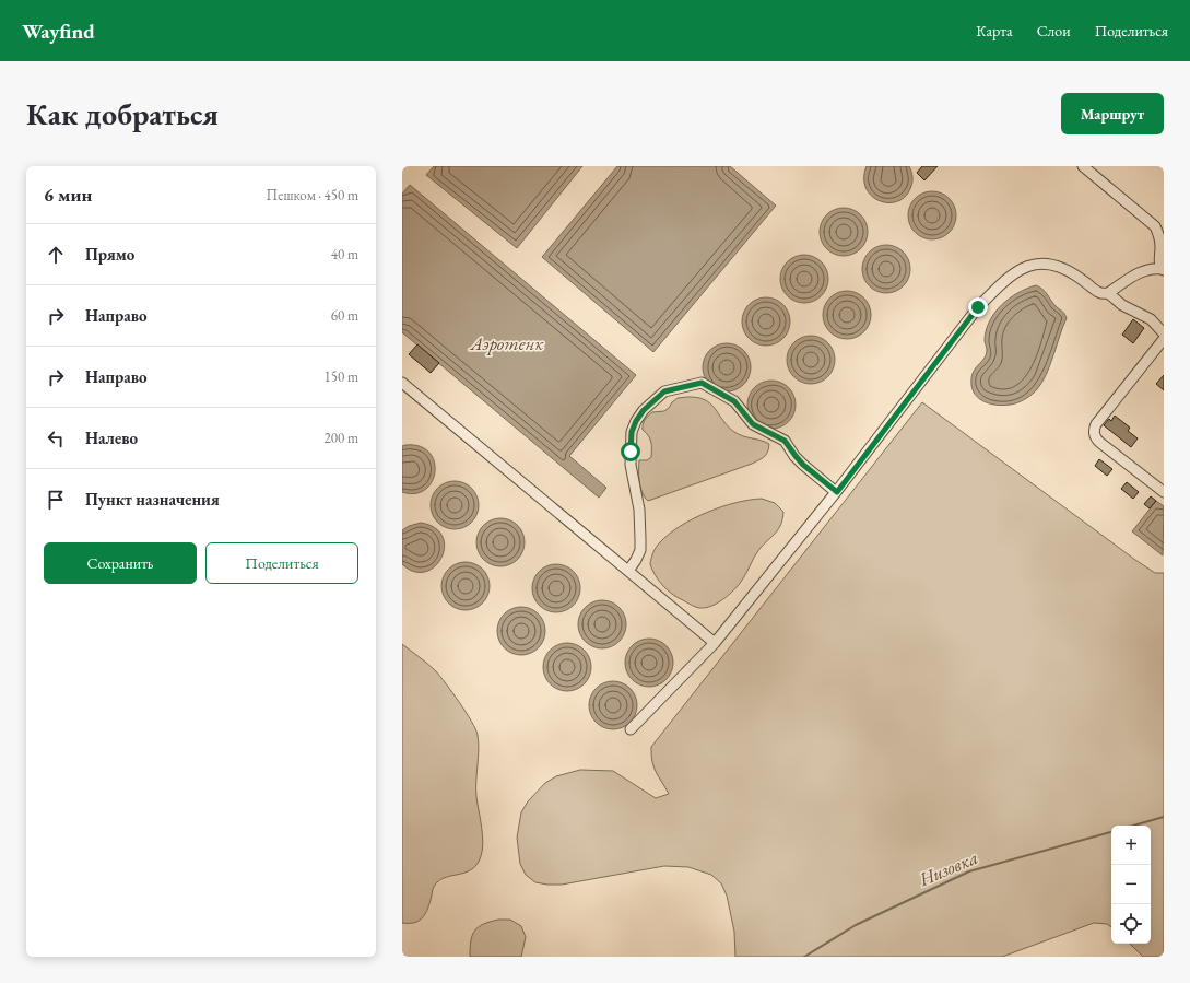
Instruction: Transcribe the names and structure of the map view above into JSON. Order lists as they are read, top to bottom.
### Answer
{
  "water": ["Аэротенк", "Низовка"],
  "page": {
    "header": "Wayfind",
    "nav": ["Карта", "Слои", "Поделиться"],
    "buttons": [
      "Маршрут",
      ["Сохранить", "Поделиться"]
    ],
    "title": "Как добраться",
    "heading": ["6 мин", "Пешком · 450 m"],
    "list": [
      ["Прямо", "40 m"],
      ["Направо", "60 m"],
      ["Направо", "150 m"],
      ["Налево", "200 m"],
      "Пункт назначения"
    ],
    "map_buttons": ["+", "−"]
  }
}
